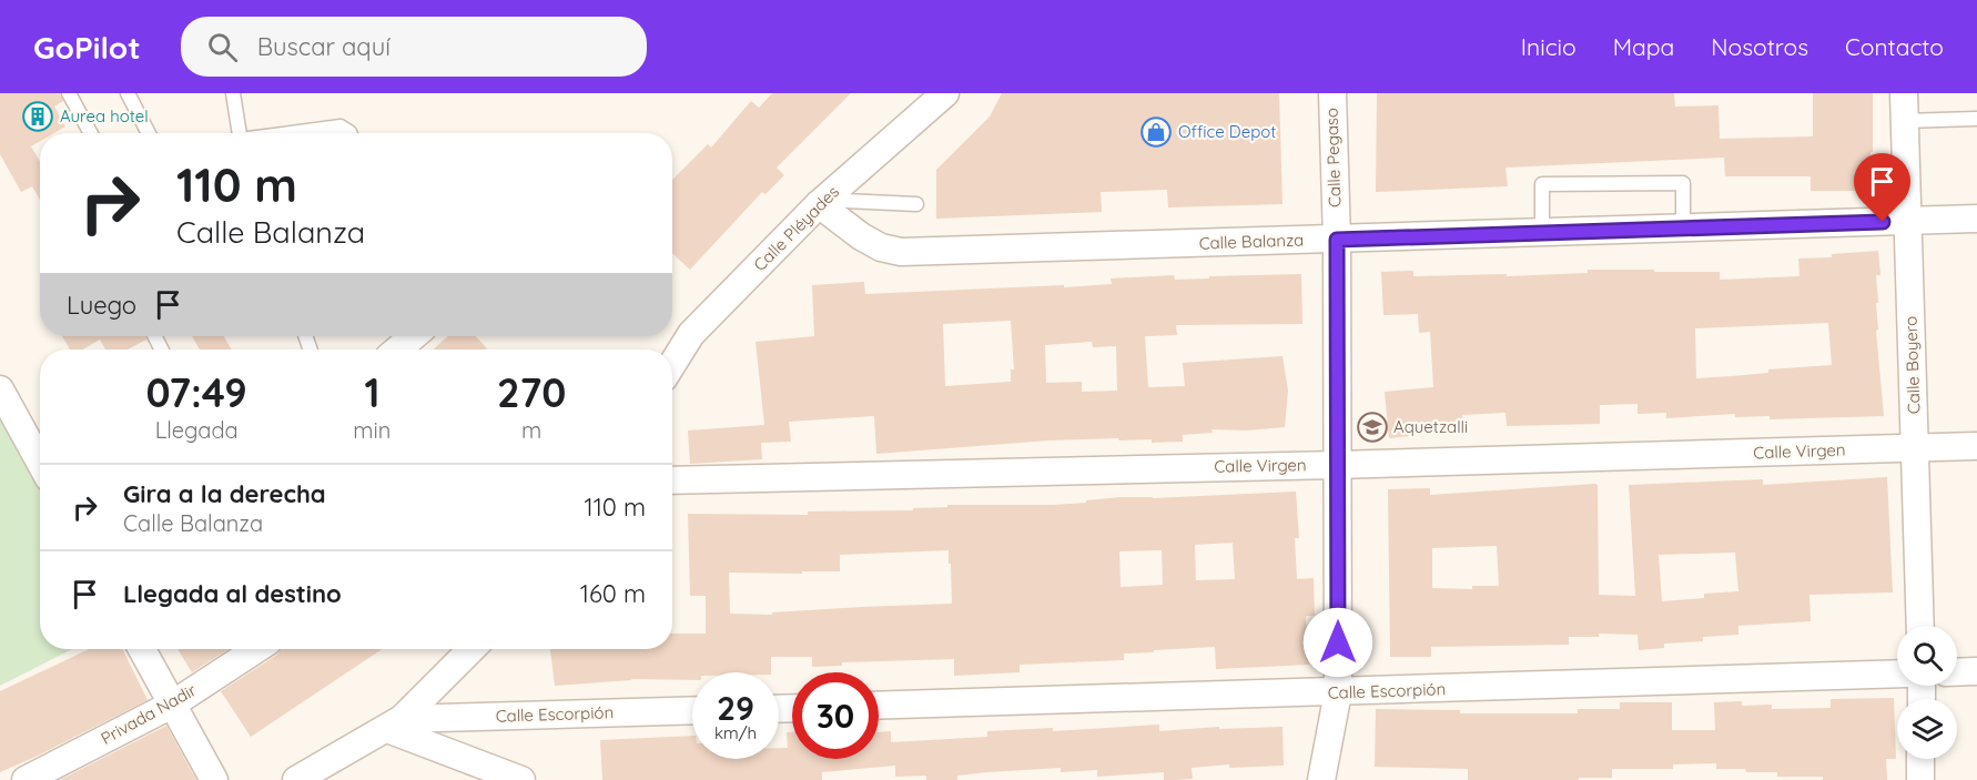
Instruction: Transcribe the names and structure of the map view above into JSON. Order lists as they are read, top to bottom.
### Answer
{
  "streets": {
    "street": [
      "Calle Pegaso",
      "Calle Pléyades",
      "Calle Balanza",
      "Calle Boyero",
      "Calle Virgen",
      "Calle Escorpión",
      "Privada Nadir"
    ]
  },
  "crossings": [
    ["Calle Pegaso", "Calle Balanza"],
    ["Calle Pegaso", "Calle Virgen"],
    ["Calle Pegaso", "Calle Escorpión"],
    ["Calle Pléyades", "Calle Balanza"],
    ["Calle Balanza", "Calle Boyero"],
    ["Calle Boyero", "Calle Virgen"]
  ],
  "places": {
    "building": ["Aurea hotel"],
    "shop": ["Office Depot"],
    "school or university": ["Aquetzalli"]
  },
  "page": {
    "header": "GoPilot",
    "search": "Buscar aquí",
    "nav": [
      "Inicio",
      "Mapa",
      "Nosotros",
      "Contacto"
    ],
    "turn": ["110 m", "Calle Balanza"],
    "then": "Luego",
    "eta": [
      "07:49",
      "Llegada",
      "1",
      "min",
      "270",
      "m"
    ],
    "list": [
      {
        "name": "Gira a la derecha",
        "note": "Calle Balanza",
        "value": "110 m"
      },
      {
        "name": "Llegada al destino",
        "value": "160 m"
      }
    ],
    "speed": "29 km/h",
    "limit": "30"
  }
}
